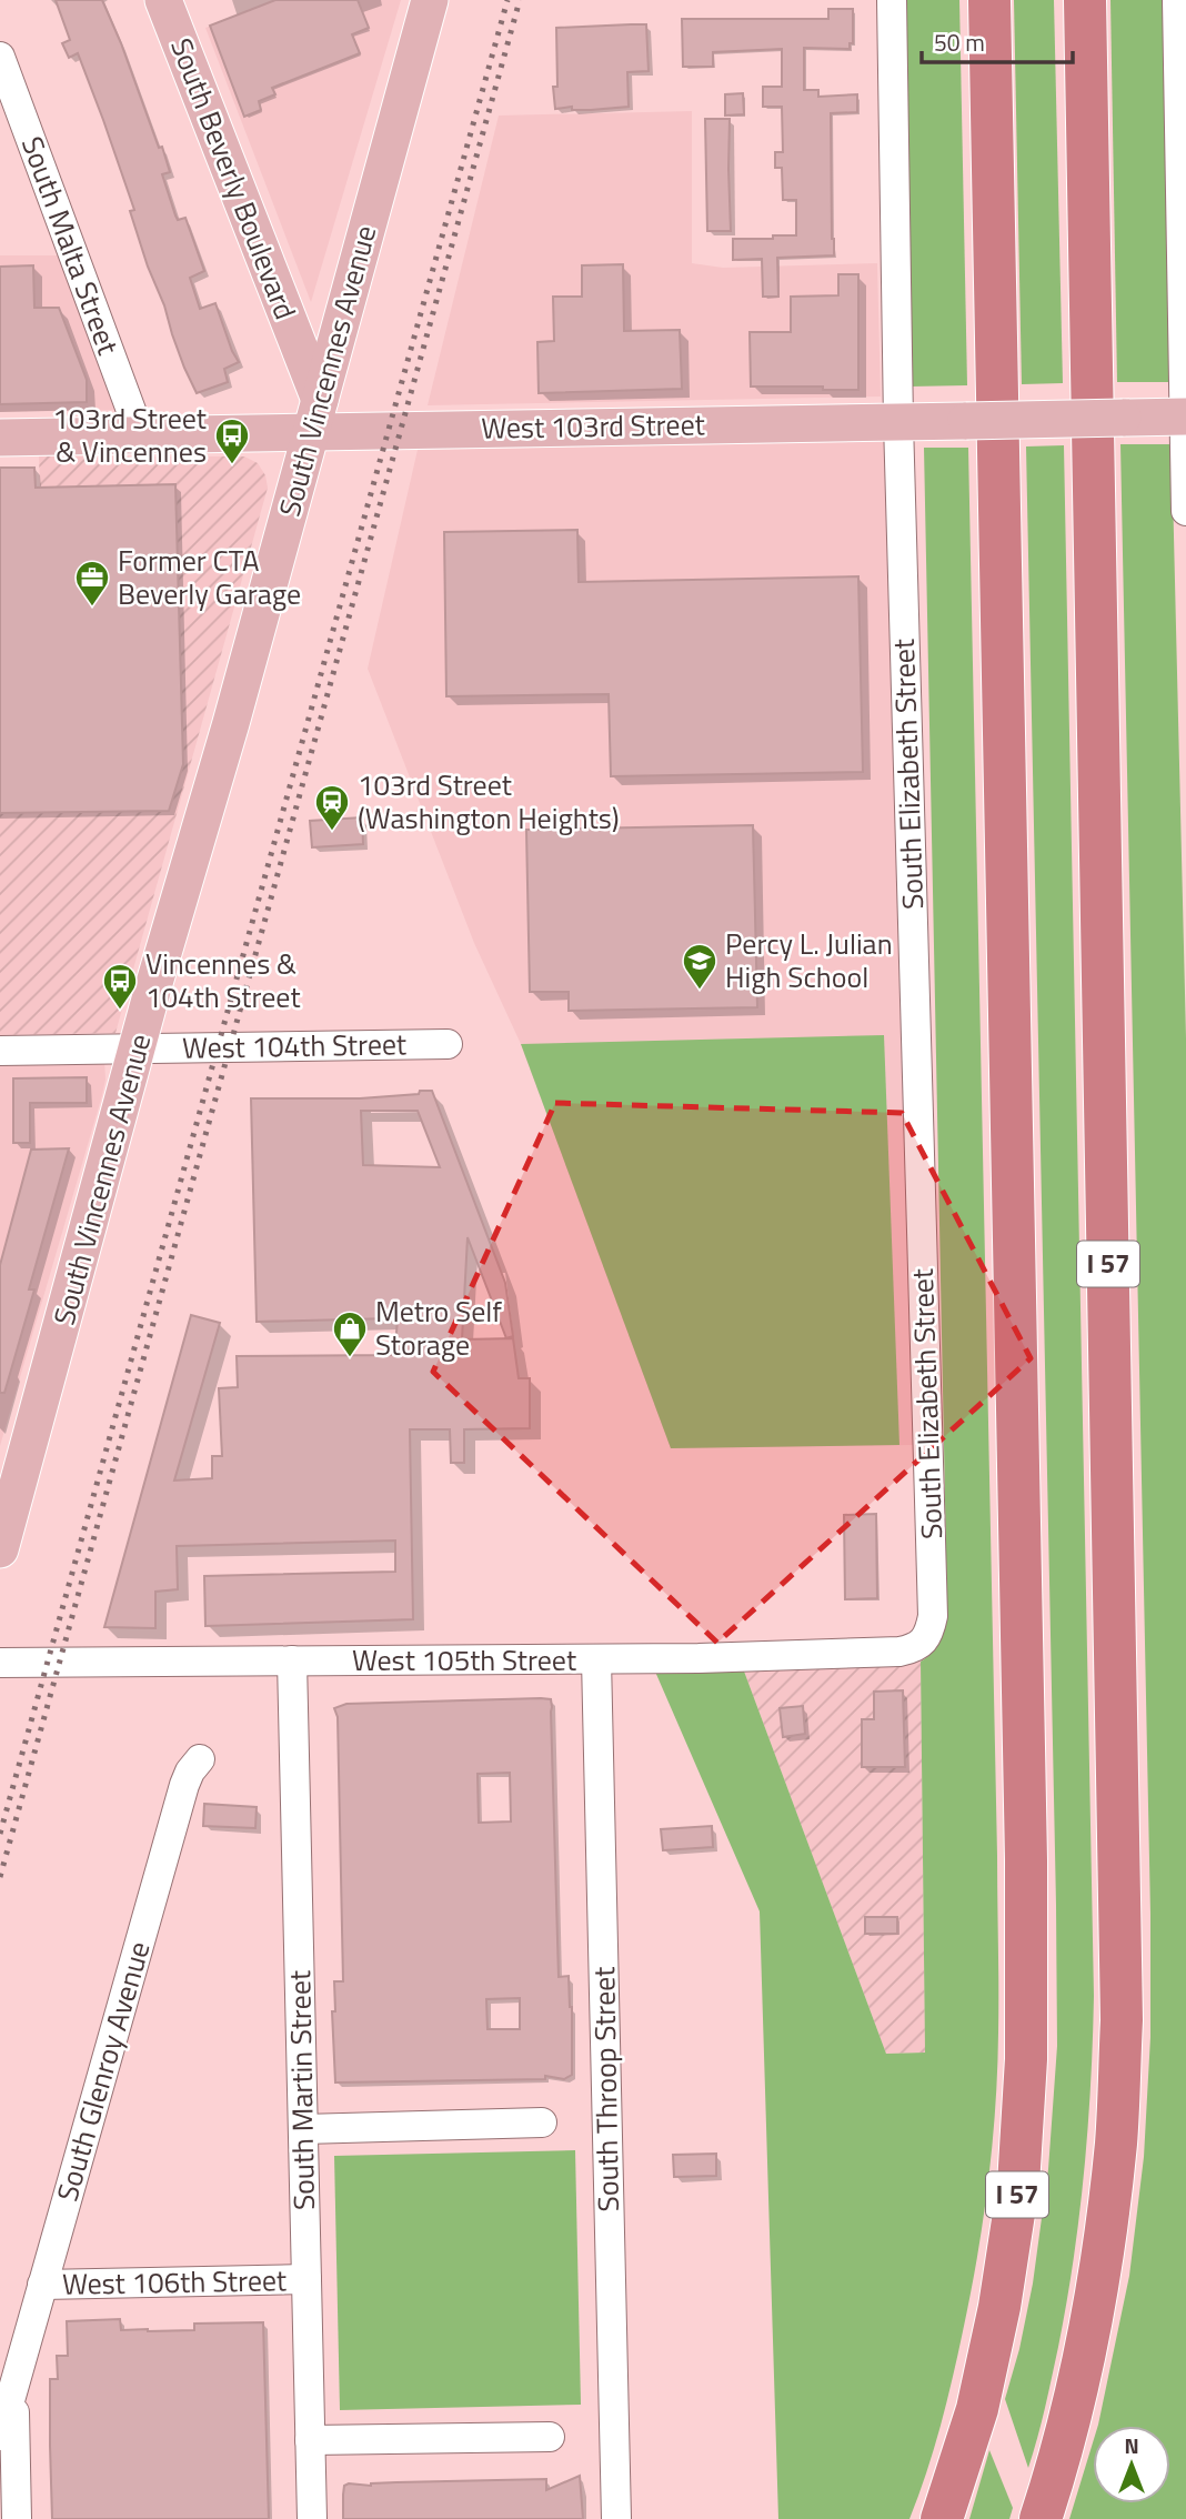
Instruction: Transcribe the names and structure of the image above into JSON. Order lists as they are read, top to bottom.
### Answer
{
  "streets": {
    "highway": ["I 57"],
    "main road": ["South Beverly Boulevard", "South Vincennes Avenue", "West 103rd Street"],
    "street": [
      "South Malta Street",
      "South Elizabeth Street",
      "West 104th Street",
      "West 105th Street",
      "South Glenroy Avenue",
      "South Throop Street",
      "South Martin Street",
      "West 106th Street"
    ]
  },
  "crossings": [
    ["South Beverly Boulevard", "South Vincennes Avenue"],
    ["South Beverly Boulevard", "West 103rd Street"],
    ["South Malta Street", "West 103rd Street"],
    ["South Vincennes Avenue", "West 103rd Street"],
    ["South Vincennes Avenue", "West 104th Street"],
    ["West 103rd Street", "South Elizabeth Street"],
    ["South Elizabeth Street", "West 105th Street"],
    ["West 105th Street", "South Throop Street"],
    ["West 105th Street", "South Martin Street"],
    ["South Glenroy Avenue", "West 106th Street"],
    ["South Martin Street", "West 106th Street"]
  ],
  "places": {
    "bus stop": ["103rd Street & Vincennes", "Vincennes & 104th Street"],
    "office": ["Former CTA Beverly Garage"],
    "station": ["103rd Street (Washington Heights)"],
    "school or university": ["Percy L. Julian High School"],
    "shop": ["Metro Self Storage"]
  },
  "scale_bar": "50 m",
  "north": "top"
}
